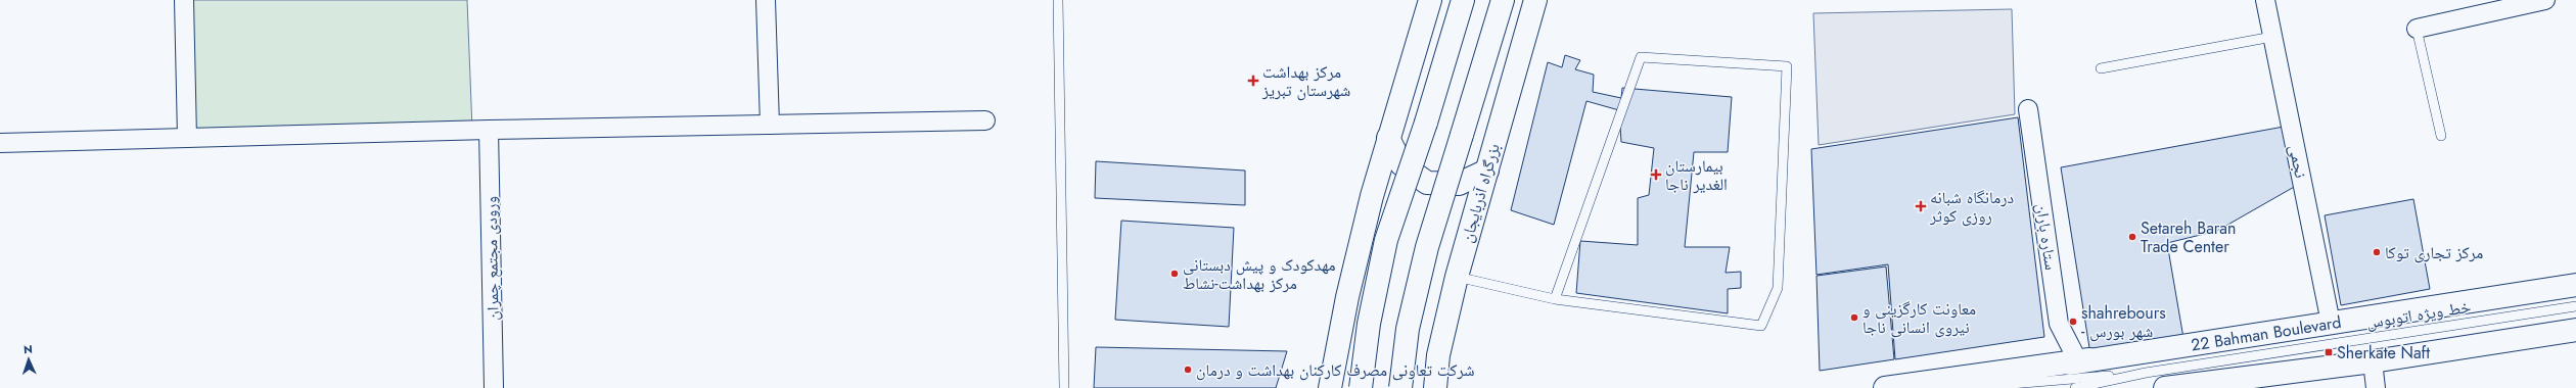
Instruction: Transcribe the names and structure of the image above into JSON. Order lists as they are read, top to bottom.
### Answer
{
  "streets": {
    "main road": ["بزرگراه آذربایجان", "22 Bahman Boulevard"],
    "street": ["نجمی", "ستاره باران", "ورودی مجتمع چمران"],
    "lane": ["خط ویژه اتوبوس"]
  },
  "crossings": [
    ["نجمی", "22 Bahman Boulevard"],
    ["ستاره باران", "22 Bahman Boulevard"]
  ],
  "places": {
    "health": ["مرکز بهداشت شهرستان تبریز", "بیمارستان الغدیر ناجا", "درمانگاه شبانه روزی کوثر"],
    "other": [
      "Setareh Baran Trade Center",
      "مرکز تجاری توکا",
      "مهدکودک و پیش دبستانی مرکز بهداشت-نشاط",
      "معاونت کارگزینی و نیروی انسانی ناجا",
      "shahrebours - شهر بورس",
      "شرکت تعاونی مصرف کارکنان بهداشت و درمان"
    ],
    "transit": ["Sherkate Naft"]
  },
  "north": "top"
}
